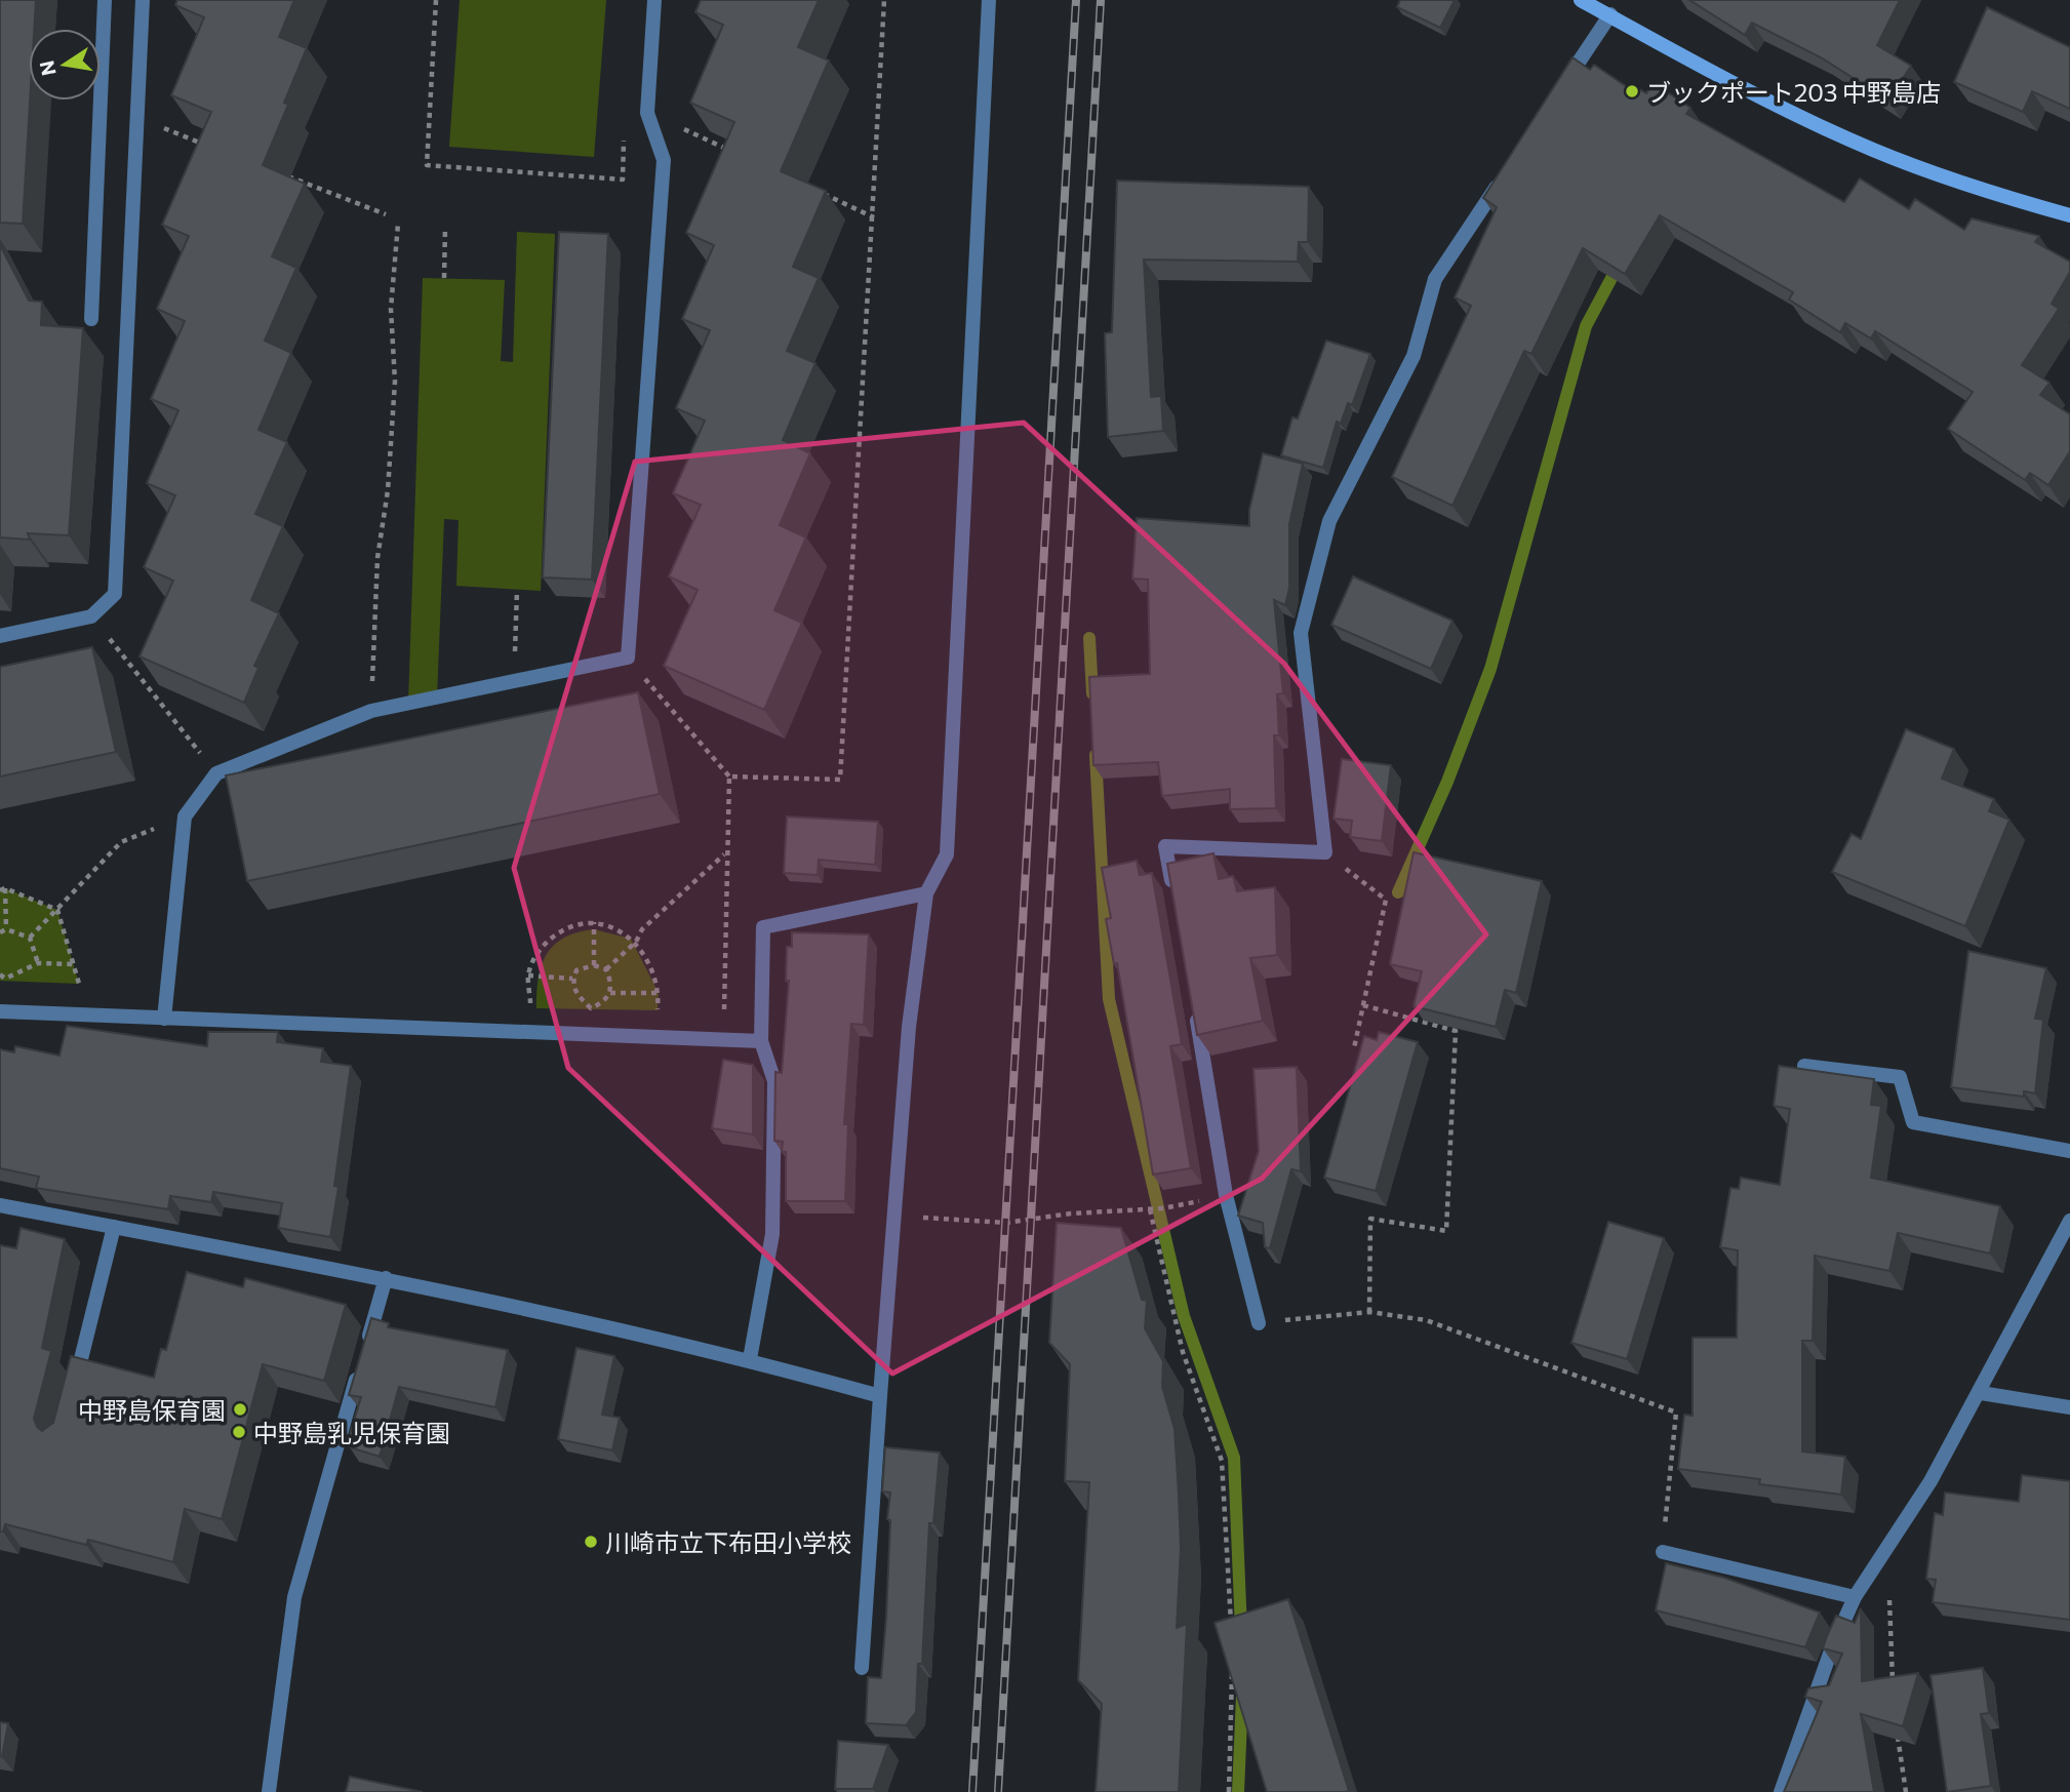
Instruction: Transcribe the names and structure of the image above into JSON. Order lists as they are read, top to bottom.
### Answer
{
  "places": [
    "ブックポート203 中野島店",
    "中野島保育園",
    "中野島乳児保育園",
    "川崎市立下布田小学校"
  ],
  "north": "left"
}
